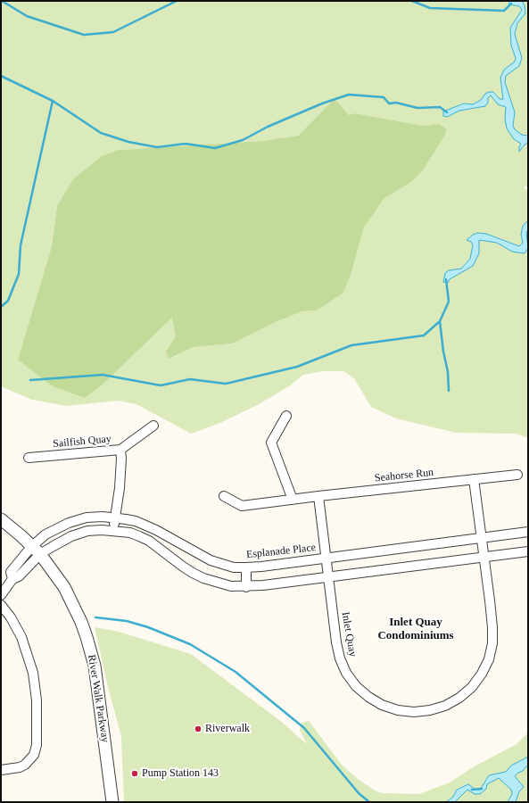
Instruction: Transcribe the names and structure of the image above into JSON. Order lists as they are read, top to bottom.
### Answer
{
  "streets": {
    "street": [
      "Sailfish Quay",
      "Seahorse Run",
      "Esplanade Place",
      "Inlet Quay",
      "River Walk Parkway"
    ]
  },
  "crossings": [
    ["Sailfish Quay", "Esplanade Place"],
    ["Seahorse Run", "Inlet Quay"],
    ["Esplanade Place", "Inlet Quay"],
    ["Esplanade Place", "River Walk Parkway"]
  ],
  "districts": ["Inlet Quay Condominiums"],
  "places": ["Riverwalk", "Pump Station 143"]
}
